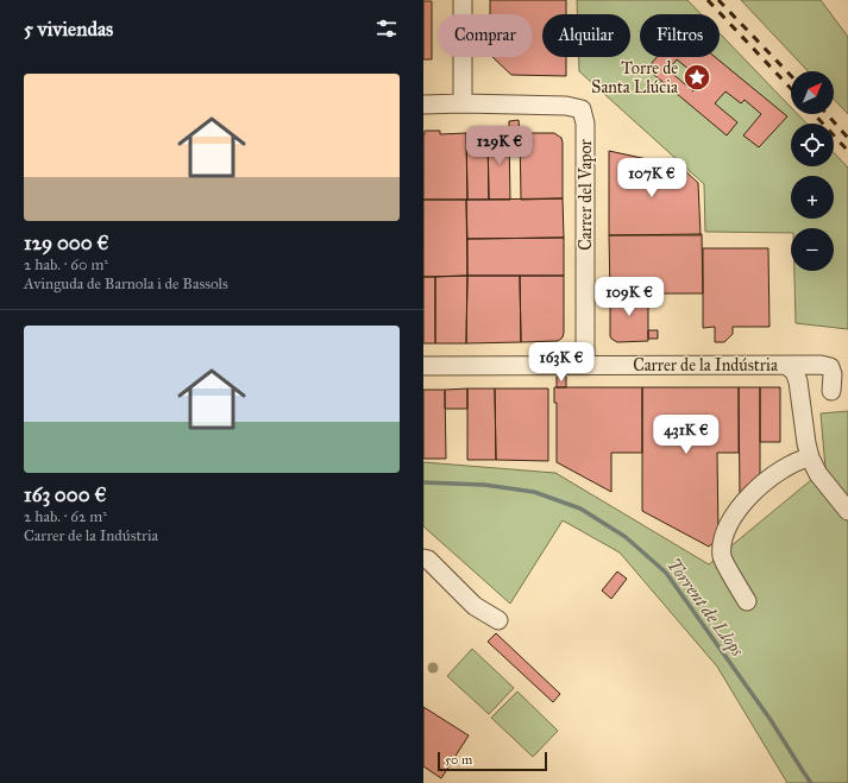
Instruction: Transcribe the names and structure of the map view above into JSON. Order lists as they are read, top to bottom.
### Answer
{
  "streets": {
    "street": ["Carrer del Vapor", "Carrer de la Indústria"]
  },
  "crossings": [
    ["Carrer del Vapor", "Carrer de la Indústria"]
  ],
  "water": ["Torrent de Llops"],
  "places": {
    "place": ["Torre de Santa Llúcia"]
  },
  "scale_bar": "50 m",
  "north": "top right",
  "page": {
    "heading": "5 viviendas",
    "chip": ["Comprar", "Alquilar", "Filtros"],
    "list": [
      {
        "name": "129 000 €",
        "note": "2 hab. · 60 m² · Avinguda de Barnola i de Bassols"
      },
      {
        "name": "163 000 €",
        "note": "2 hab. · 62 m² · Carrer de la Indústria"
      }
    ],
    "map_buttons": ["+", "−"],
    "price": [
      "129K €",
      "107K €",
      "109K €",
      "163K €",
      "431K €"
    ],
    "scale": "50 m"
  }
}
